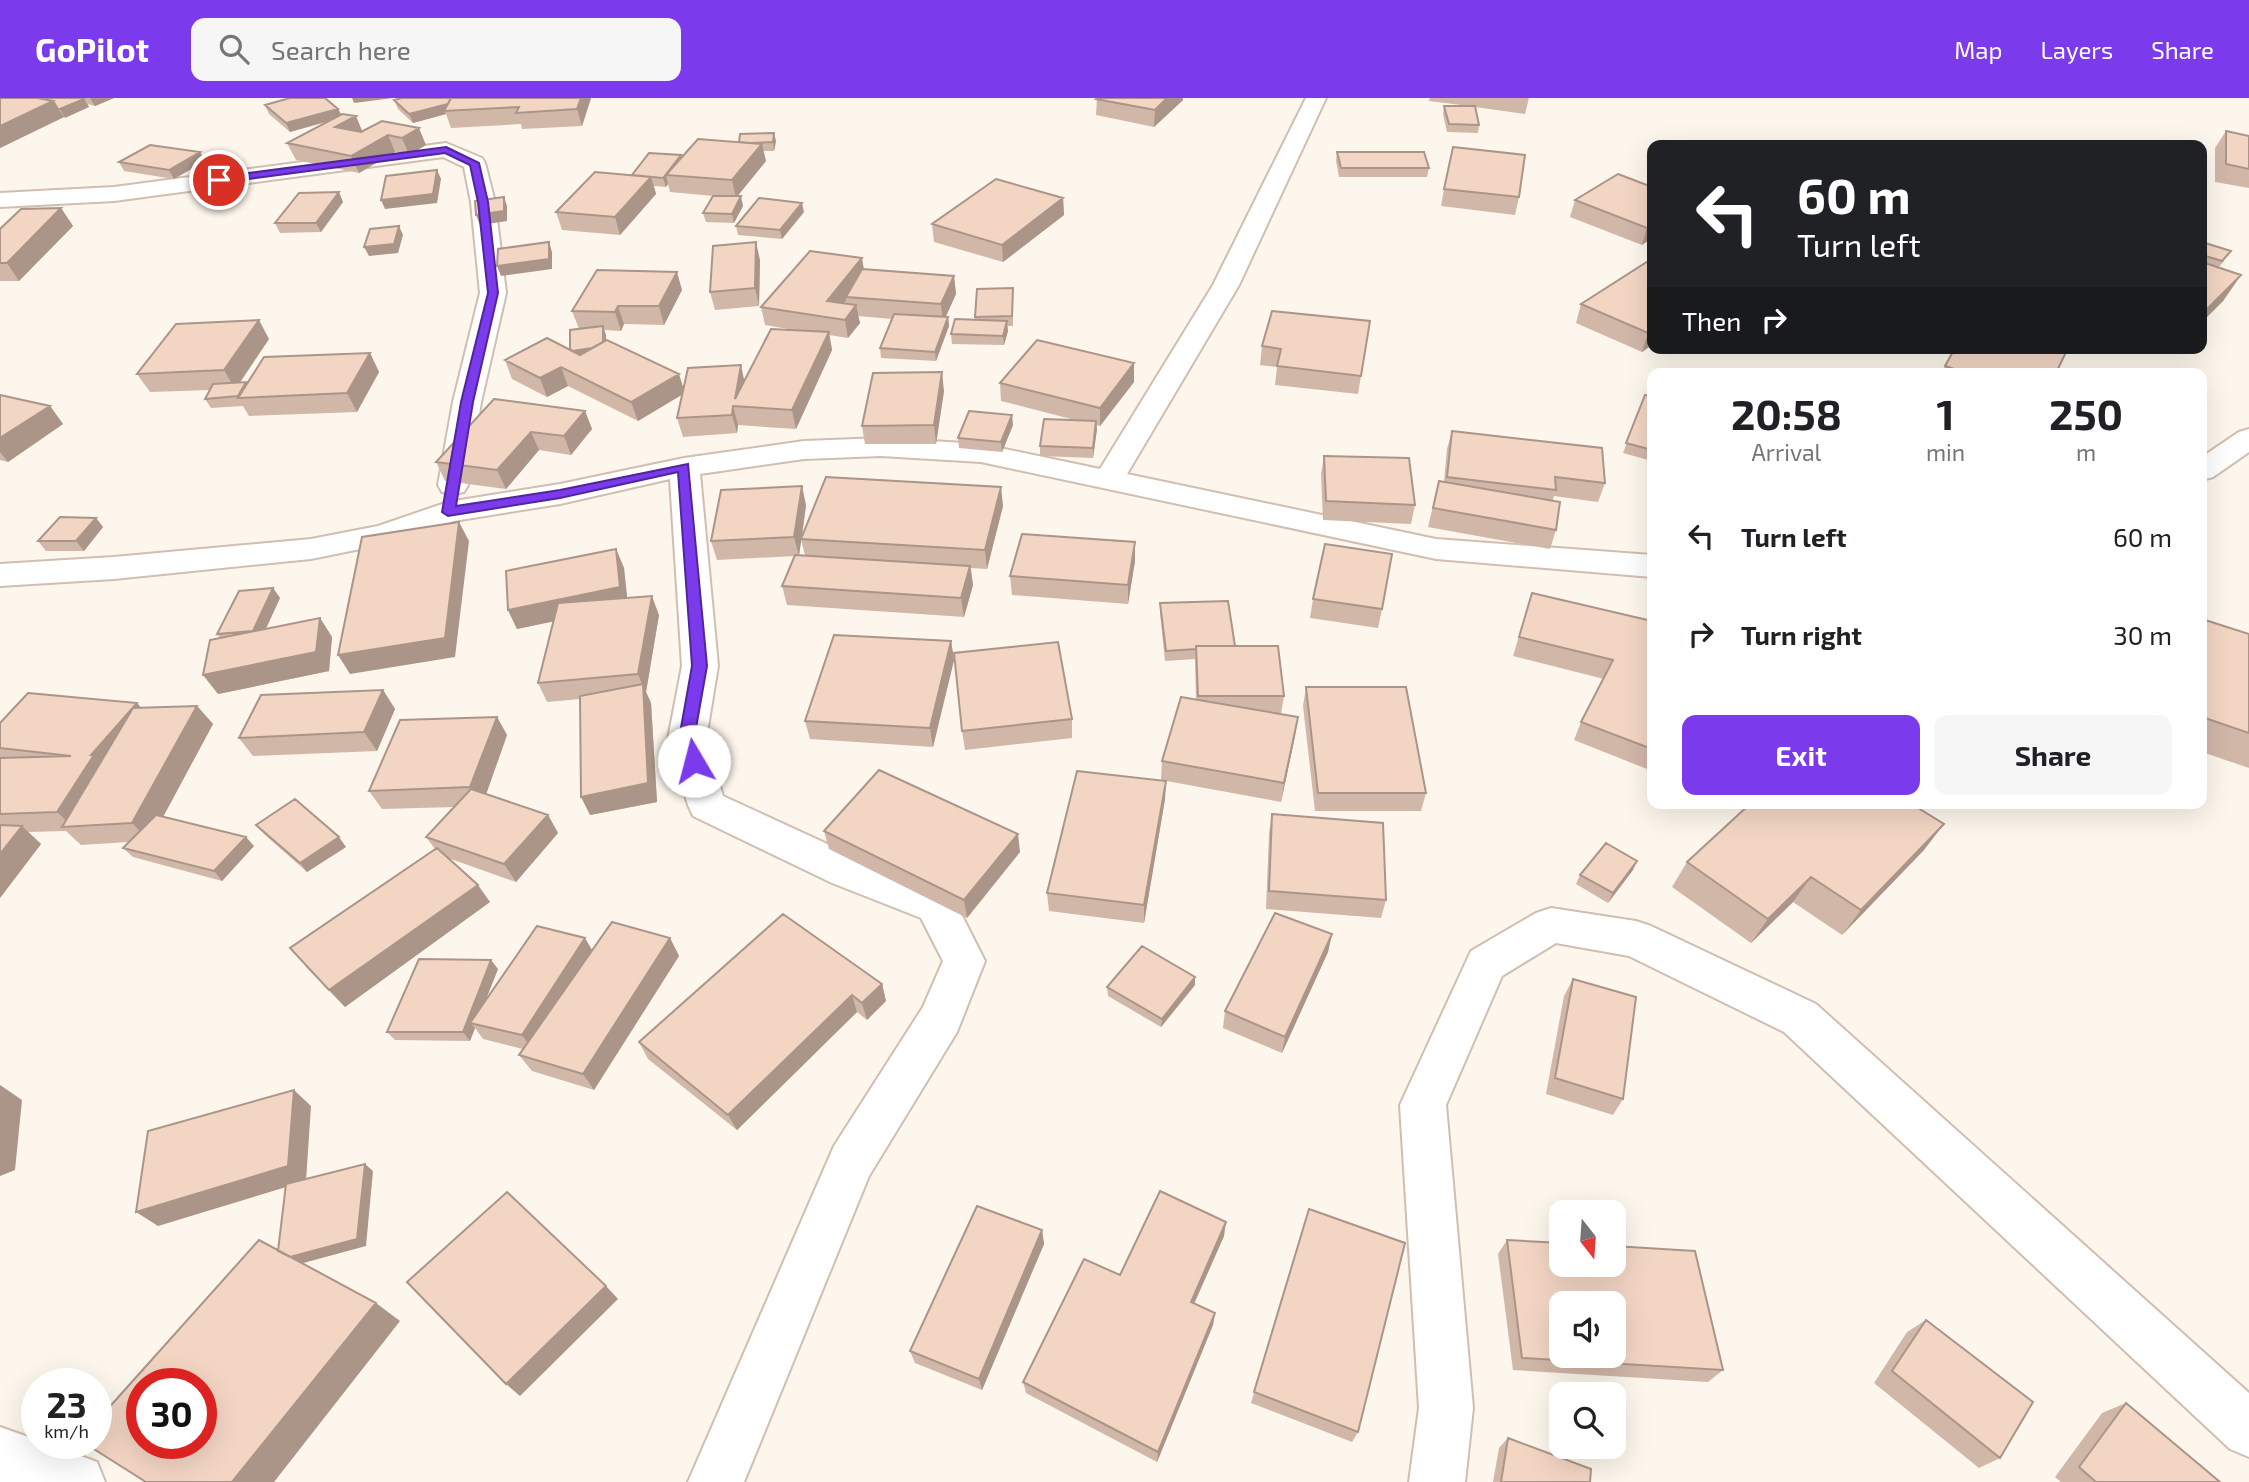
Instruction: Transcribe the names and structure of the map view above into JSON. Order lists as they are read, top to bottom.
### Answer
{
  "north": "bottom",
  "page": {
    "header": "GoPilot",
    "search": "Search here",
    "nav": ["Map", "Layers", "Share"],
    "turn": ["60 m", "Turn left"],
    "then": "Then",
    "eta": [
      "20:58",
      "Arrival",
      "1",
      "min",
      "250",
      "m"
    ],
    "list": [
      {
        "name": "Turn left",
        "value": "60 m"
      },
      {
        "name": "Turn right",
        "value": "30 m"
      }
    ],
    "buttons": ["Exit", "Share"],
    "speed": "23 km/h",
    "limit": "30"
  }
}
